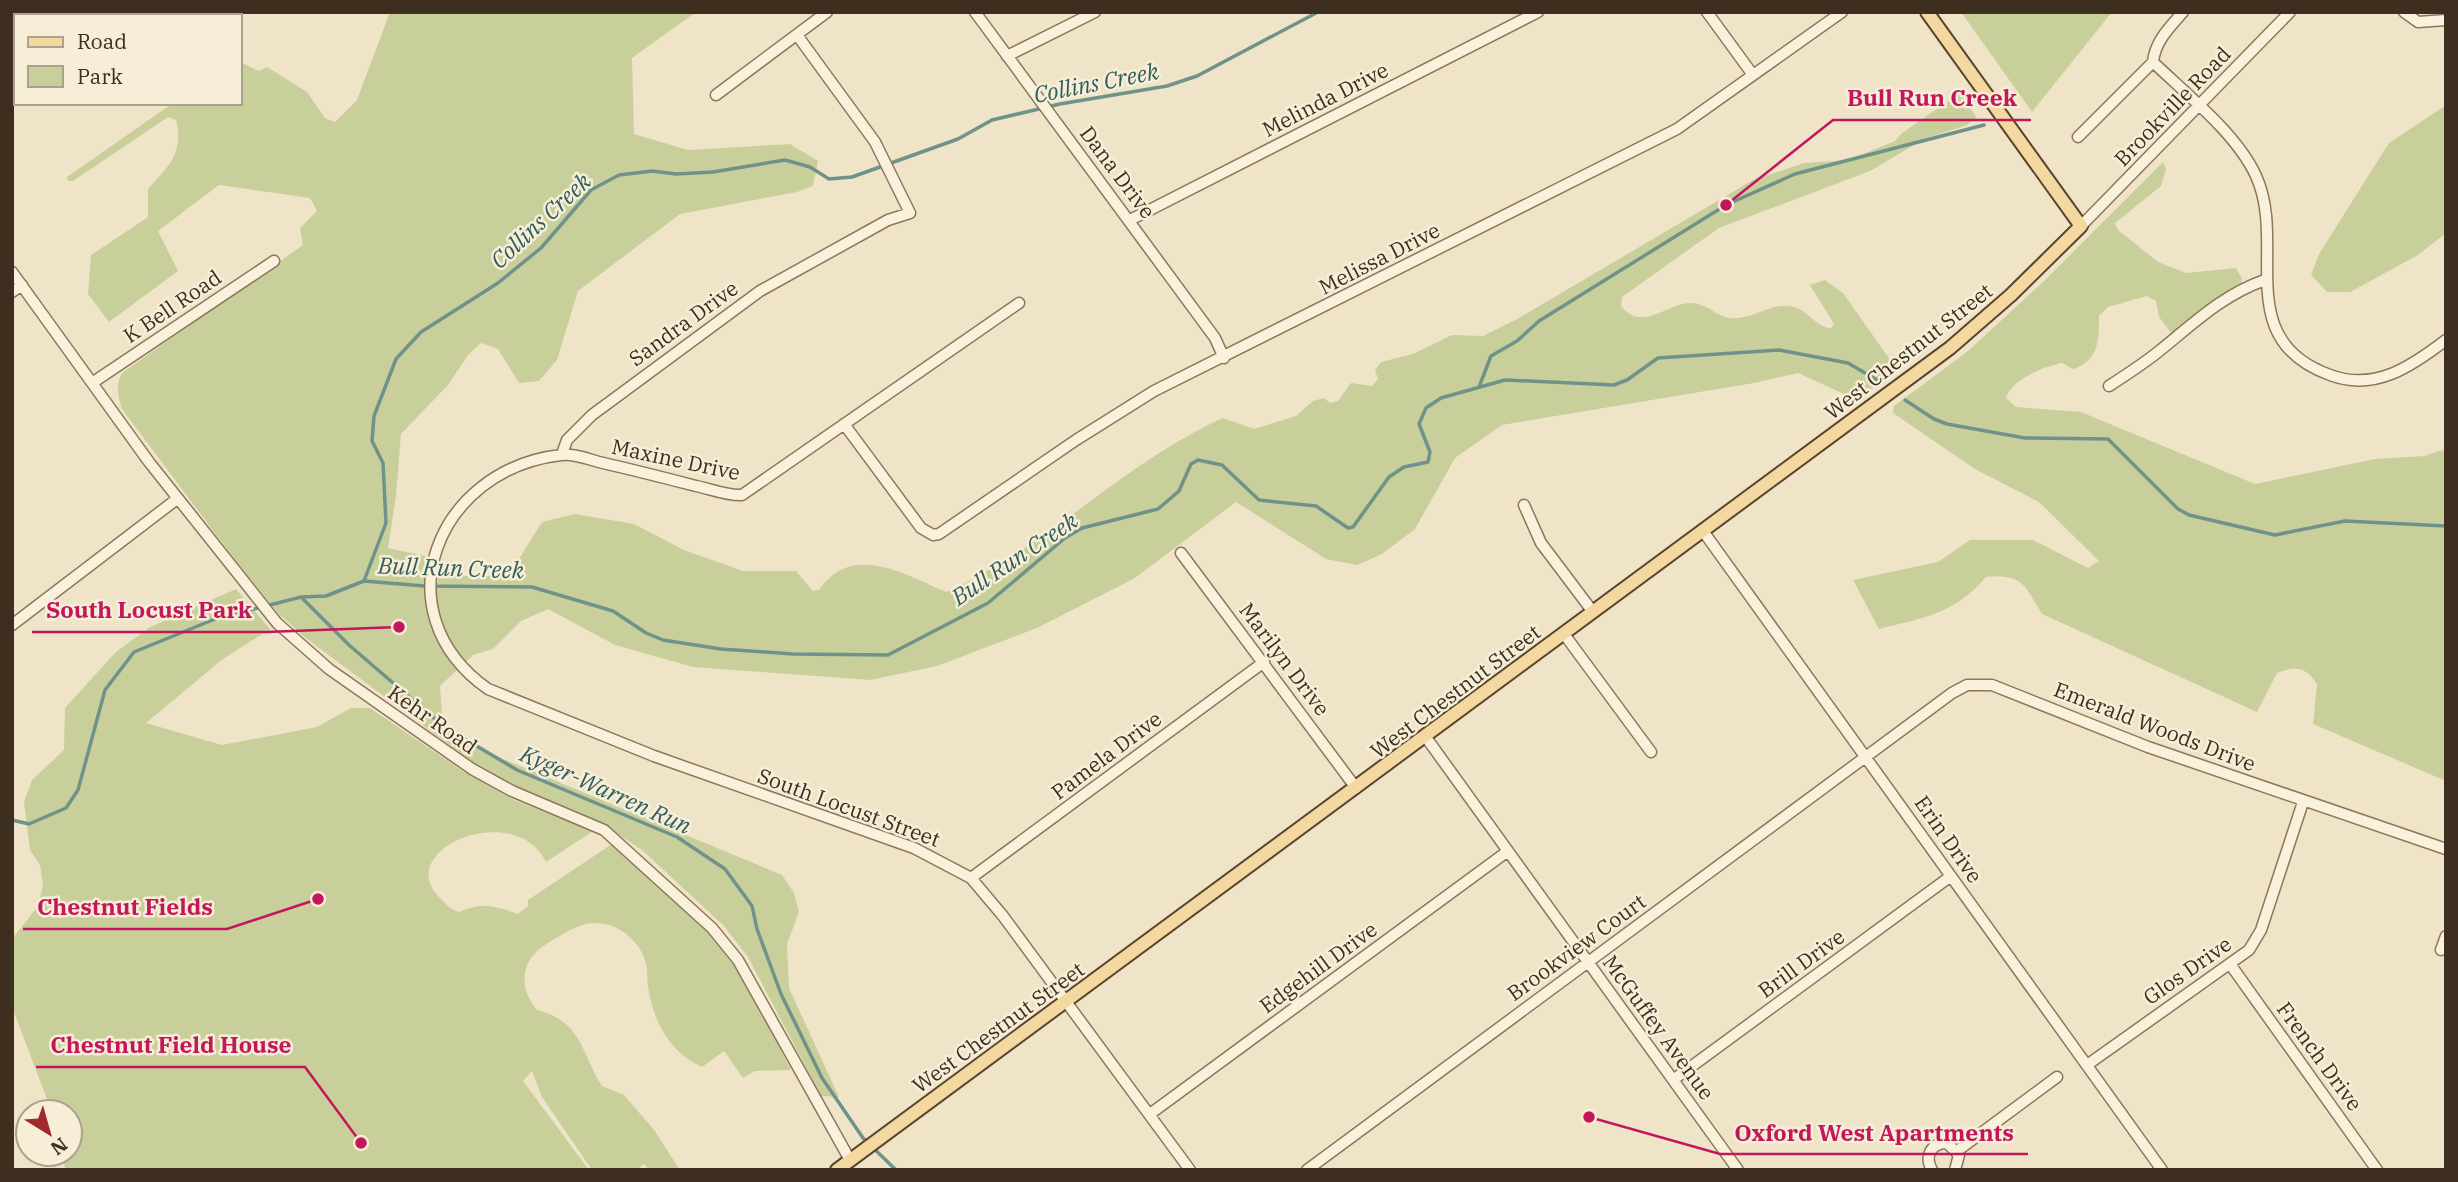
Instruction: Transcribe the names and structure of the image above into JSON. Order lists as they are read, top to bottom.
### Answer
{
  "streets": {
    "main road": ["West Chestnut Street"],
    "street": [
      "Melinda Drive",
      "Brookville Road",
      "Dana Drive",
      "Melissa Drive",
      "K Bell Road",
      "Sandra Drive",
      "Maxine Drive",
      "Marilyn Drive",
      "Kehr Road",
      "Emerald Woods Drive",
      "Pamela Drive",
      "South Locust Street",
      "Erin Drive",
      "Brookview Court",
      "Brill Drive",
      "Edgehill Drive",
      "Glos Drive",
      "McGuffey Avenue",
      "French Drive"
    ]
  },
  "crossings": [
    ["Melinda Drive", "Dana Drive"],
    ["Brookville Road", "West Chestnut Street"],
    ["Dana Drive", "Melissa Drive"],
    ["Melissa Drive", "Maxine Drive"],
    ["K Bell Road", "Kehr Road"],
    ["Sandra Drive", "Maxine Drive"],
    ["Sandra Drive", "South Locust Street"],
    ["West Chestnut Street", "Marilyn Drive"],
    ["West Chestnut Street", "Kehr Road"],
    ["West Chestnut Street", "South Locust Street"],
    ["West Chestnut Street", "Erin Drive"],
    ["West Chestnut Street", "McGuffey Avenue"],
    ["Maxine Drive", "South Locust Street"],
    ["Marilyn Drive", "Pamela Drive"],
    ["Emerald Woods Drive", "Erin Drive"],
    ["Emerald Woods Drive", "Brookview Court"],
    ["Emerald Woods Drive", "Glos Drive"],
    ["Pamela Drive", "South Locust Street"],
    ["South Locust Street", "Edgehill Drive"],
    ["Erin Drive", "Brookview Court"],
    ["Erin Drive", "Brill Drive"],
    ["Erin Drive", "Glos Drive"],
    ["Brookview Court", "McGuffey Avenue"],
    ["Brill Drive", "McGuffey Avenue"],
    ["Edgehill Drive", "McGuffey Avenue"],
    ["Glos Drive", "French Drive"]
  ],
  "water": ["Collins Creek", "Bull Run Creek", "Kyger-Warren Run"],
  "places": [
    "Bull Run Creek",
    "South Locust Park",
    "Chestnut Fields",
    "Oxford West Apartments",
    "Chestnut Field House"
  ],
  "legend": ["Road", "Park"],
  "north": "bottom right"
}
